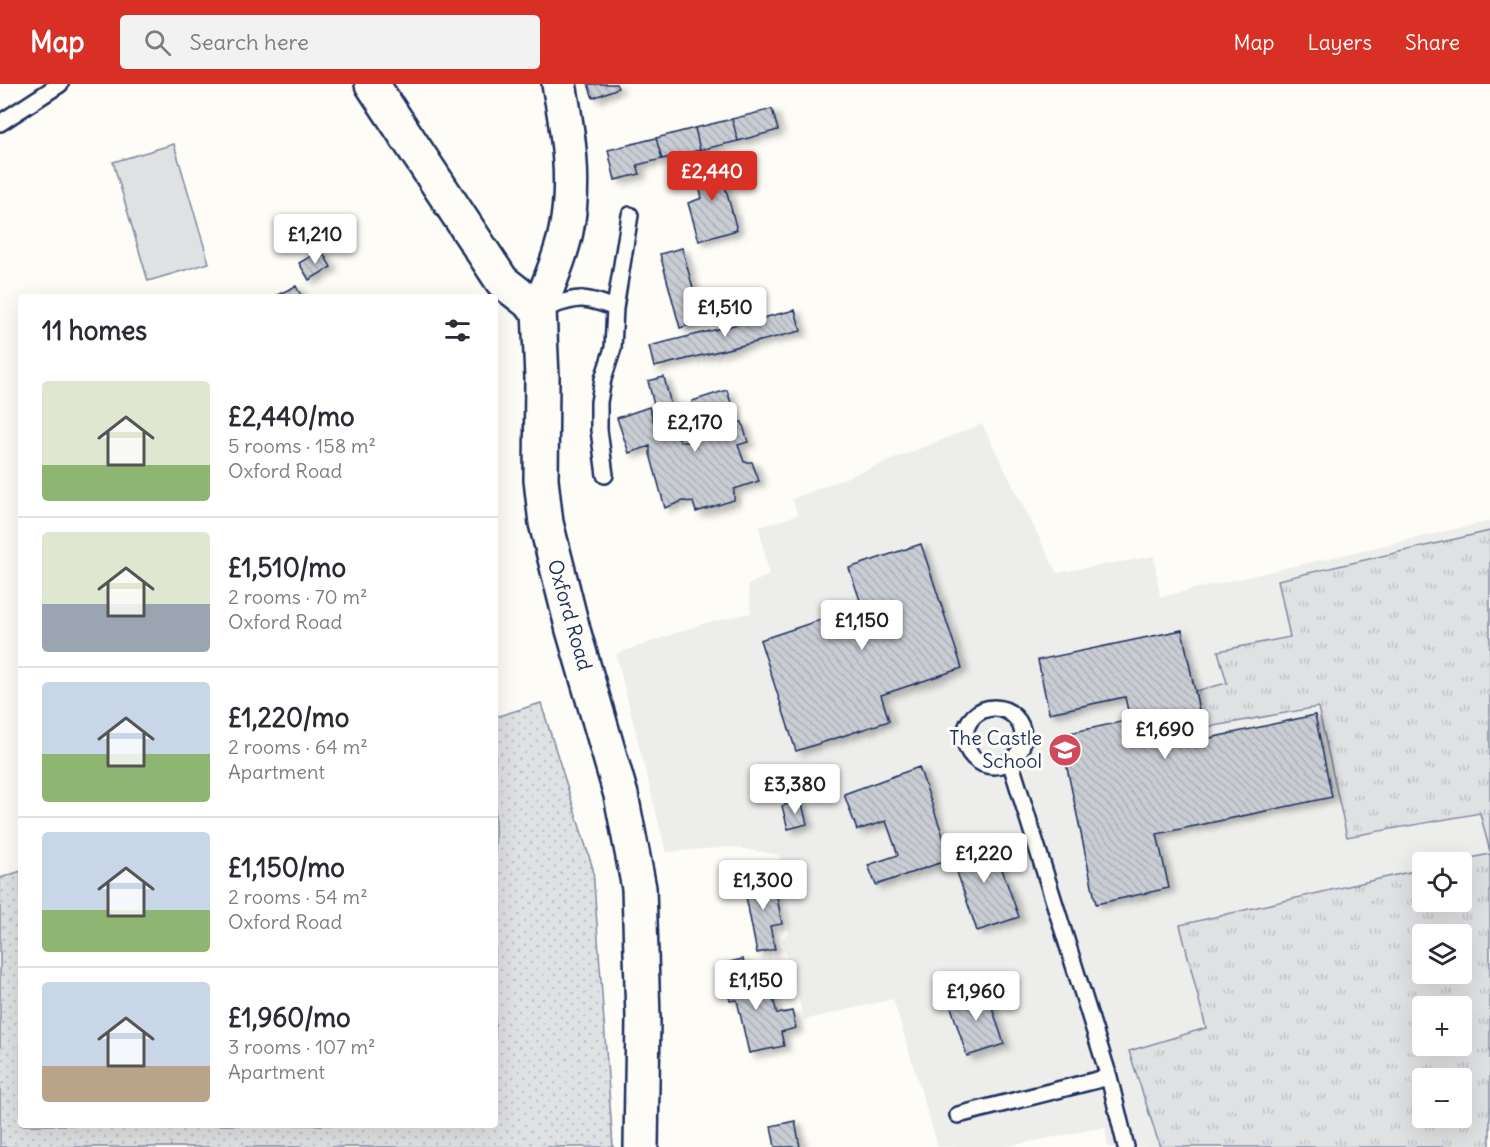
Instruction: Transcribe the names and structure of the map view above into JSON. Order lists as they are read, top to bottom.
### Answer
{
  "streets": {
    "main road": ["Oxford Road"]
  },
  "places": {
    "school or university": ["The Castle School"]
  },
  "page": {
    "header": "Map",
    "search": "Search here",
    "nav": ["Map", "Layers", "Share"],
    "price": [
      "£2,440",
      "£1,210",
      "£1,510",
      "£2,170",
      "£1,150",
      "£1,690",
      "£3,380",
      "£1,220",
      "£1,300",
      "£1,150",
      "£1,960"
    ],
    "heading": "11 homes",
    "list": [
      {
        "name": "£2,440/mo",
        "note": "5 rooms · 158 m² · Oxford Road"
      },
      {
        "name": "£1,510/mo",
        "note": "2 rooms · 70 m² · Oxford Road"
      },
      {
        "name": "£1,220/mo",
        "note": "2 rooms · 64 m² · Apartment"
      },
      {
        "name": "£1,150/mo",
        "note": "2 rooms · 54 m² · Oxford Road"
      },
      {
        "name": "£1,960/mo",
        "note": "3 rooms · 107 m² · Apartment"
      }
    ],
    "map_buttons": ["+", "−"]
  }
}
